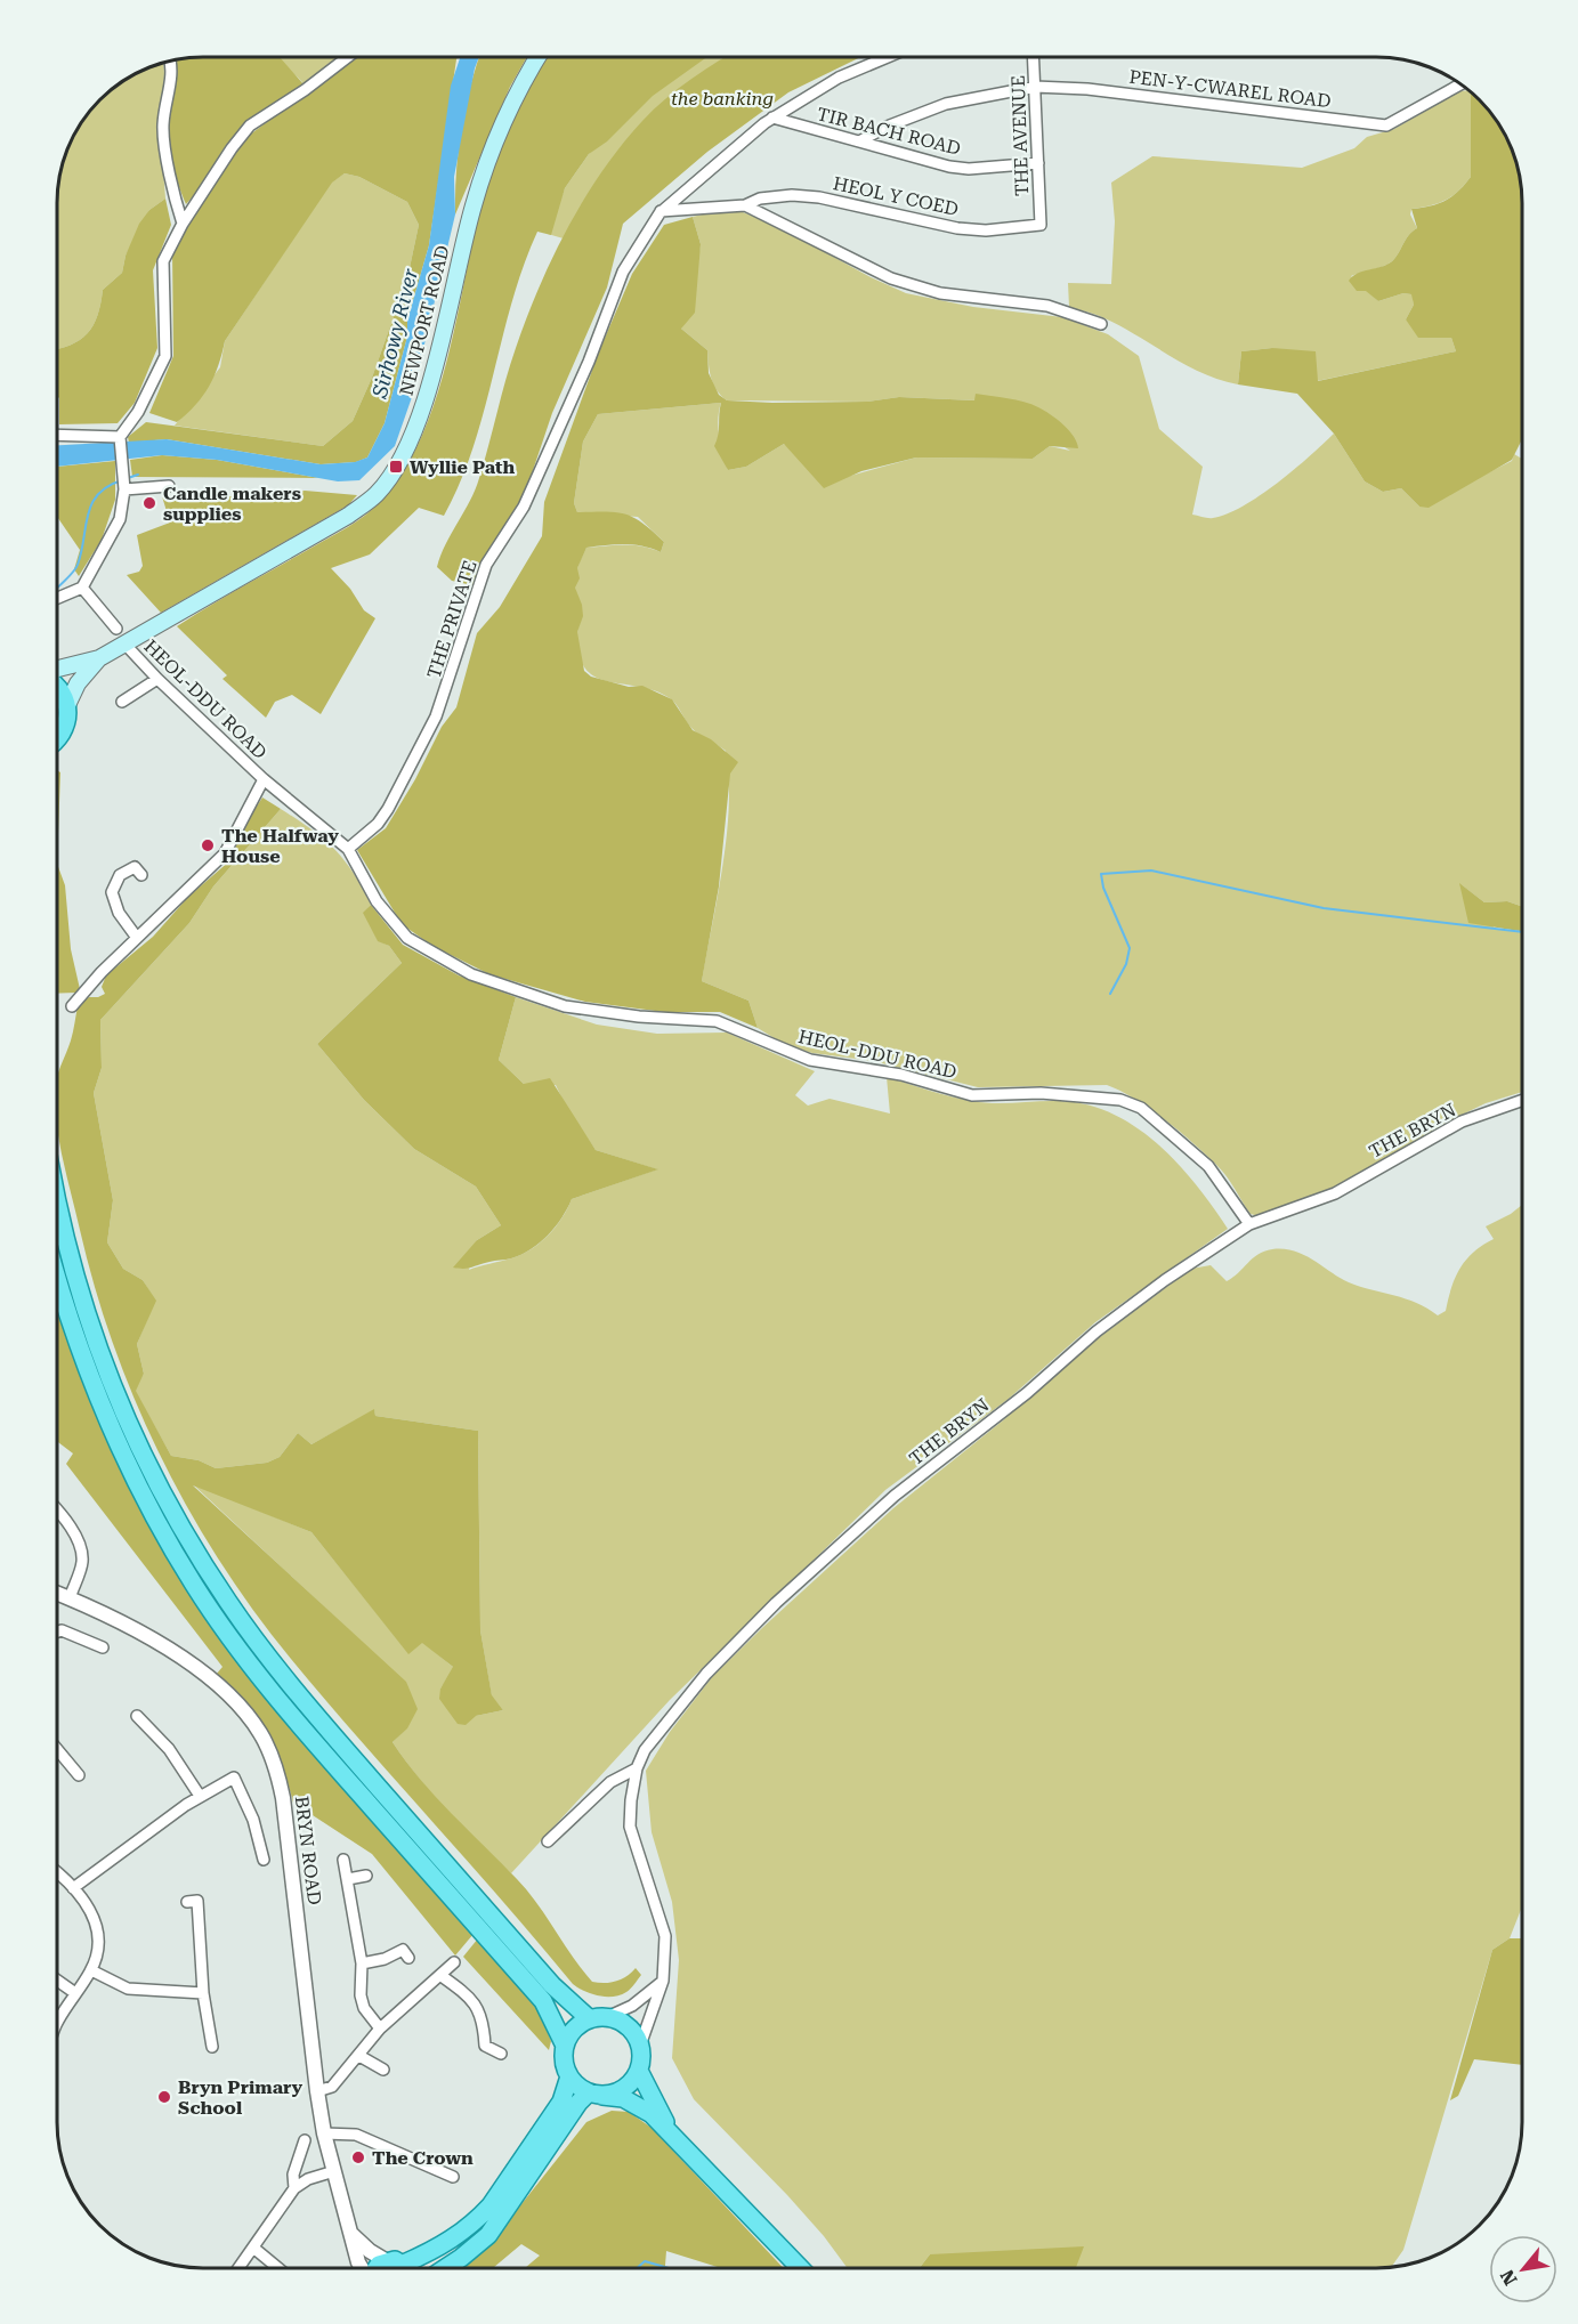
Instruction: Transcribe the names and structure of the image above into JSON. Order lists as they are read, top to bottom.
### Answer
{
  "streets": {
    "main road": ["NEWPORT ROAD"],
    "street": [
      "PEN-Y-CWAREL ROAD",
      "TIR BACH ROAD",
      "THE AVENUE",
      "HEOL Y COED",
      "THE PRIVATE",
      "HEOL-DDU ROAD",
      "THE BRYN",
      "BRYN ROAD"
    ]
  },
  "crossings": [
    ["PEN-Y-CWAREL ROAD", "TIR BACH ROAD"],
    ["PEN-Y-CWAREL ROAD", "THE AVENUE"],
    ["TIR BACH ROAD", "THE AVENUE"],
    ["TIR BACH ROAD", "THE PRIVATE"],
    ["THE AVENUE", "HEOL Y COED"],
    ["HEOL Y COED", "THE PRIVATE"],
    ["NEWPORT ROAD", "HEOL-DDU ROAD"],
    ["THE PRIVATE", "HEOL-DDU ROAD"],
    ["HEOL-DDU ROAD", "THE BRYN"]
  ],
  "water": ["Sirhowy River"],
  "parks": ["the banking"],
  "places": {
    "transit": ["Wyllie Path"],
    "other": [
      "Candle makers supplies",
      "The Halfway House",
      "Bryn Primary School",
      "The Crown"
    ]
  },
  "north": "bottom left"
}
